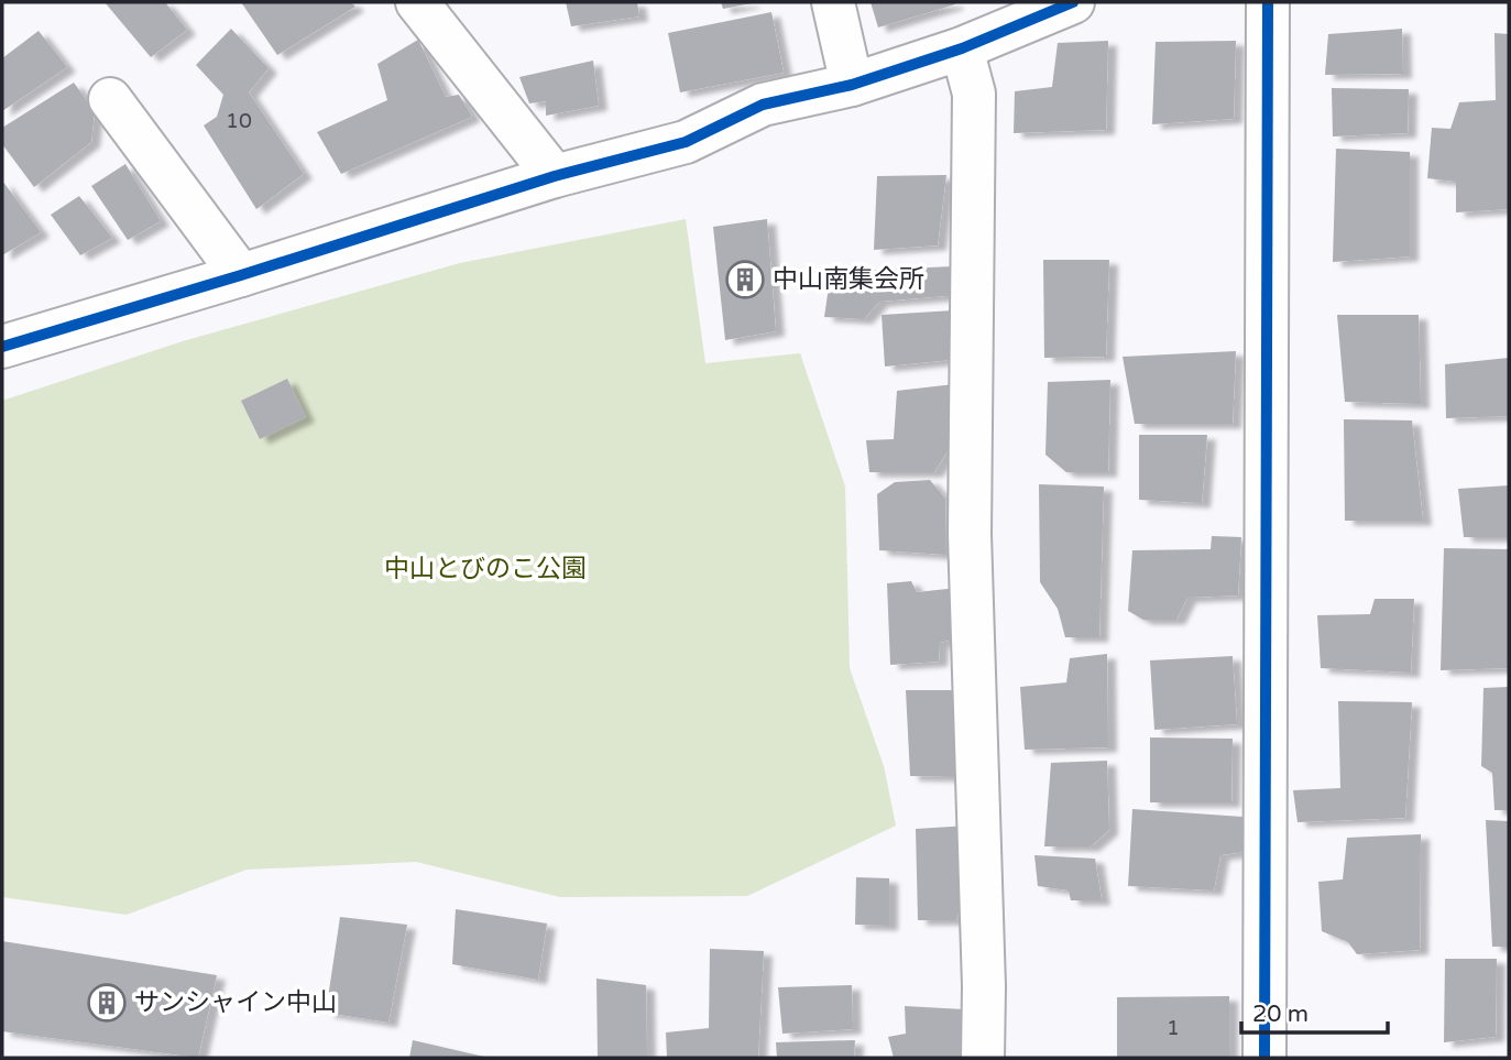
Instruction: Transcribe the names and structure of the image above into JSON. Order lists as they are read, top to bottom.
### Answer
{
  "parks": ["中山とびのこ公園"],
  "places": {
    "building": ["中山南集会所", "サンシャイン中山"]
  },
  "house_numbers": ["10", "1"],
  "scale_bar": "20 m"
}
